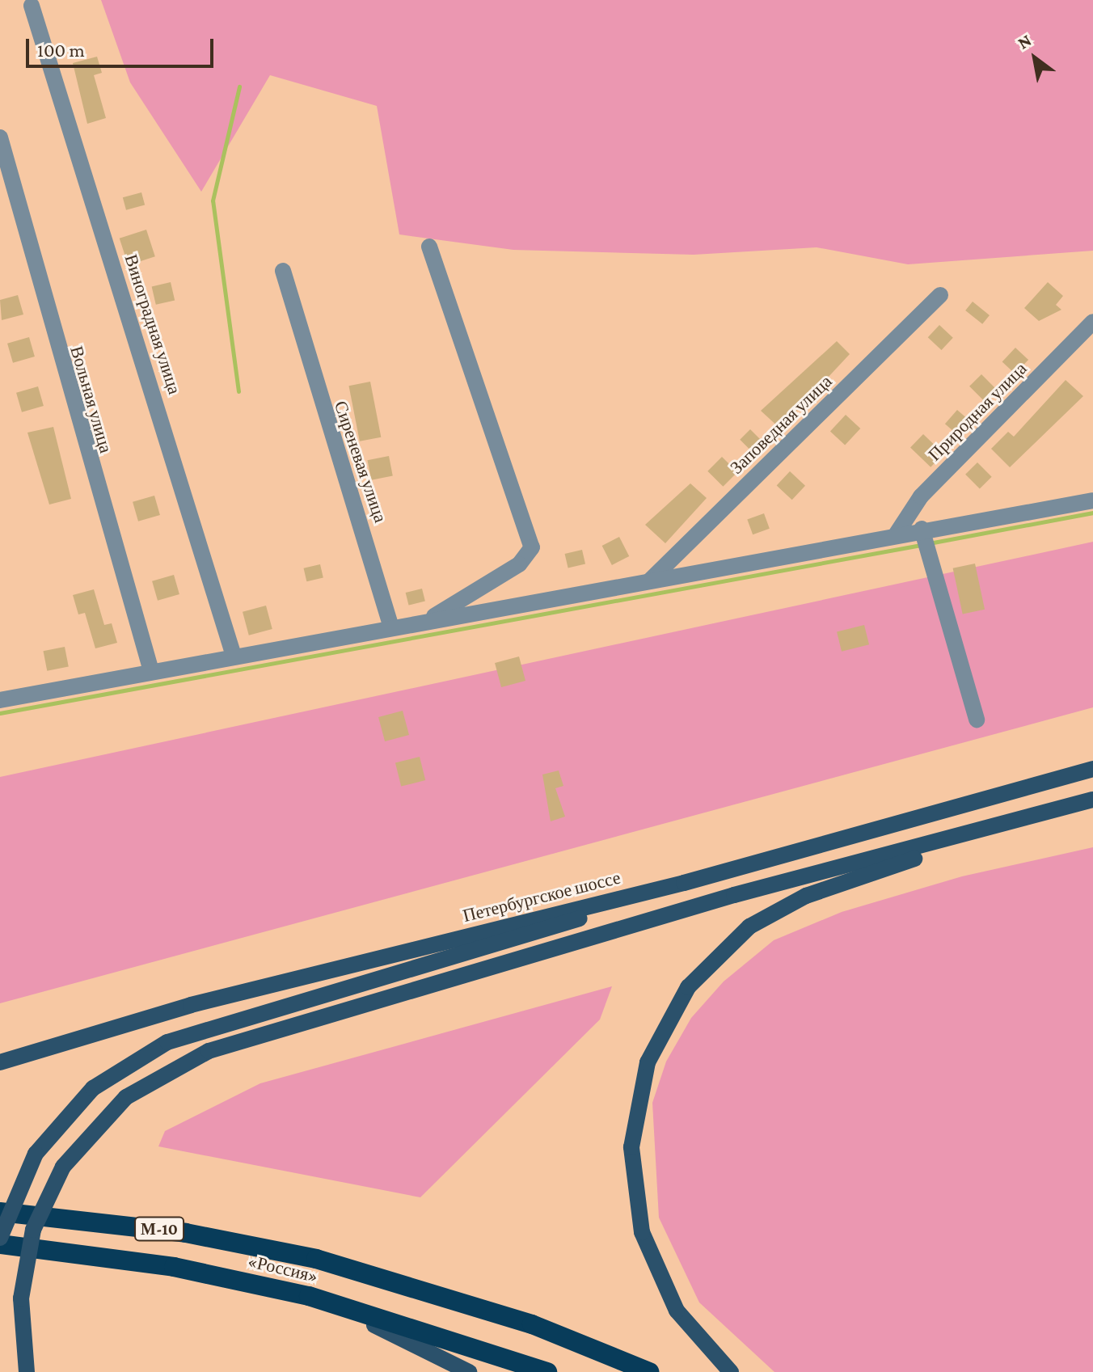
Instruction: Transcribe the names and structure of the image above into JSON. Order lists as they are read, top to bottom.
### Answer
{
  "streets": {
    "highway": ["М-10", "«Россия»"],
    "main road": ["Петербургское шоссе"],
    "street": [
      "Виноградная улица",
      "Вольная улица",
      "Природная улица",
      "Заповедная улица",
      "Сиреневая улица"
    ]
  },
  "scale_bar": "100 m",
  "north": "top left"
}
